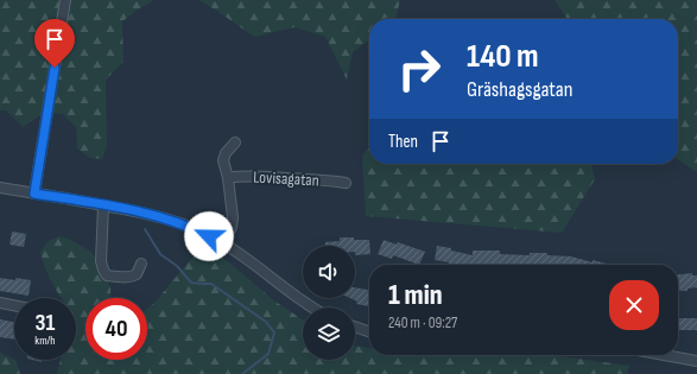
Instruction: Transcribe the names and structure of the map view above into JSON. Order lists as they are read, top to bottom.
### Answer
{
  "streets": {
    "street": ["Lovisagatan"]
  },
  "page": {
    "turn": ["140 m", "Gräshagsgatan"],
    "then": "Then",
    "heading": ["1 min", "240 m · 09:27"],
    "speed": "31 km/h",
    "limit": "40"
  }
}
